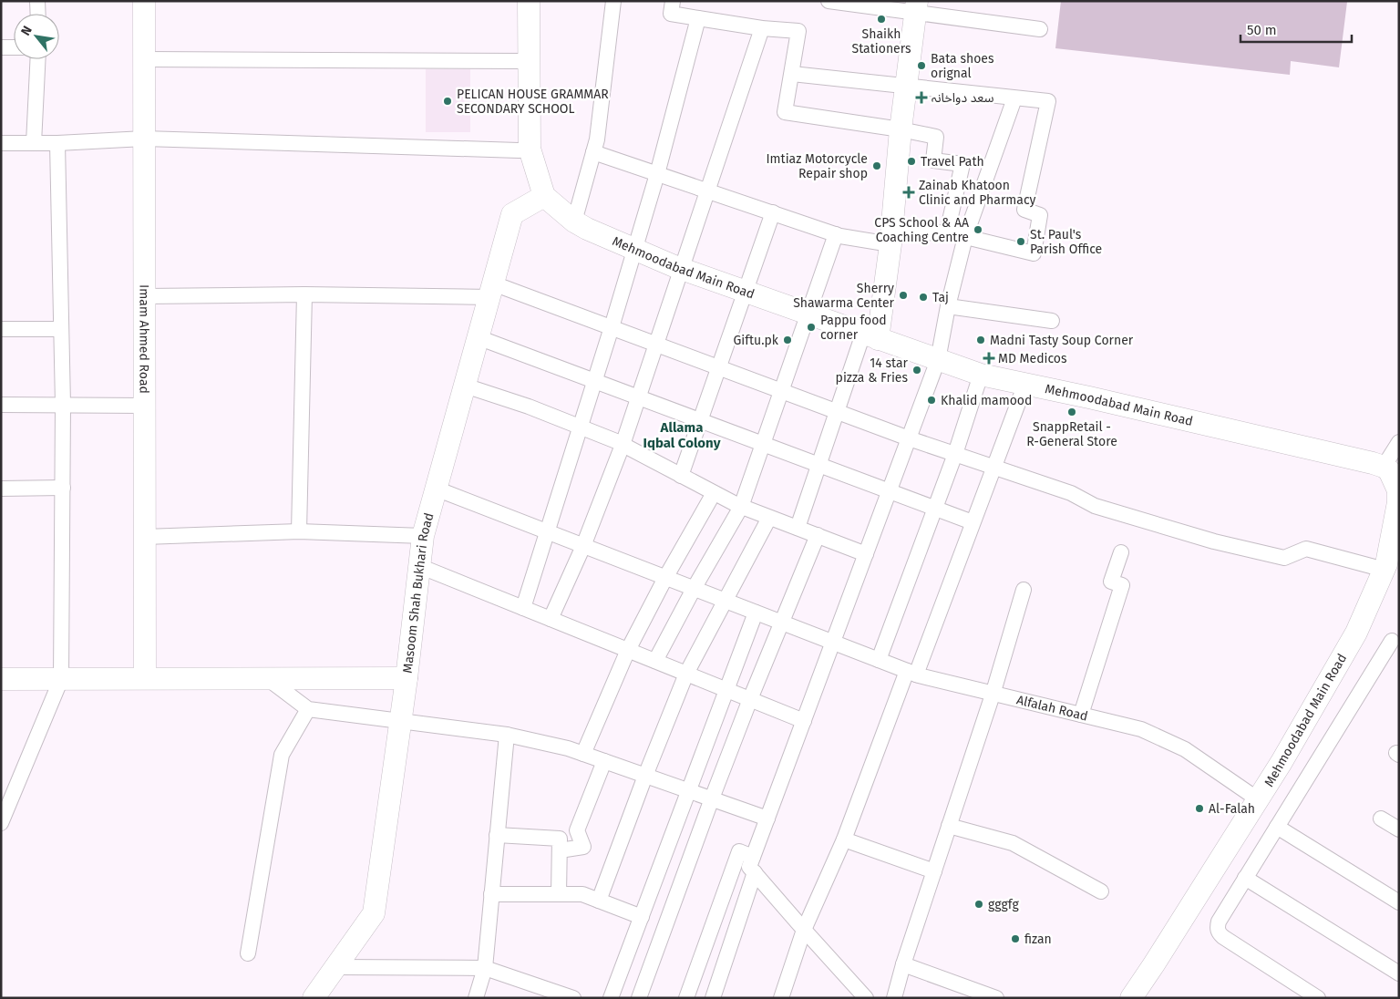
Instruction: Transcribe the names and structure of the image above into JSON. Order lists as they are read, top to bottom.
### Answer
{
  "streets": {
    "street": [
      "Mehmoodabad Main Road",
      "Imam Ahmed Road",
      "Masoom Shah Bukhari Road",
      "Alfalah Road"
    ]
  },
  "crossings": [
    ["Mehmoodabad Main Road", "Masoom Shah Bukhari Road"],
    ["Mehmoodabad Main Road", "Alfalah Road"],
    ["Masoom Shah Bukhari Road", "Alfalah Road"]
  ],
  "districts": ["Allama Iqbal Colony"],
  "places": {
    "other": [
      "Shaikh Stationers",
      "Bata shoes orignal",
      "PELICAN HOUSE GRAMMAR SECONDARY SCHOOL",
      "Travel Path",
      "Imtiaz Motorcycle Repair shop",
      "CPS School & AA Coaching Centre",
      "St. Paul's Parish Office",
      "Sherry Shawarma Center",
      "Taj",
      "Pappu food corner",
      "Giftu.pk",
      "Madni Tasty Soup Corner",
      "14 star pizza & Fries",
      "Khalid mamood",
      "SnappRetail - R-General Store",
      "Al-Falah",
      "gggfg",
      "fizan"
    ],
    "health": ["سعد دواخانہ", "Zainab Khatoon Clinic and Pharmacy", "MD Medicos"]
  },
  "scale_bar": "50 m",
  "north": "top left"
}
